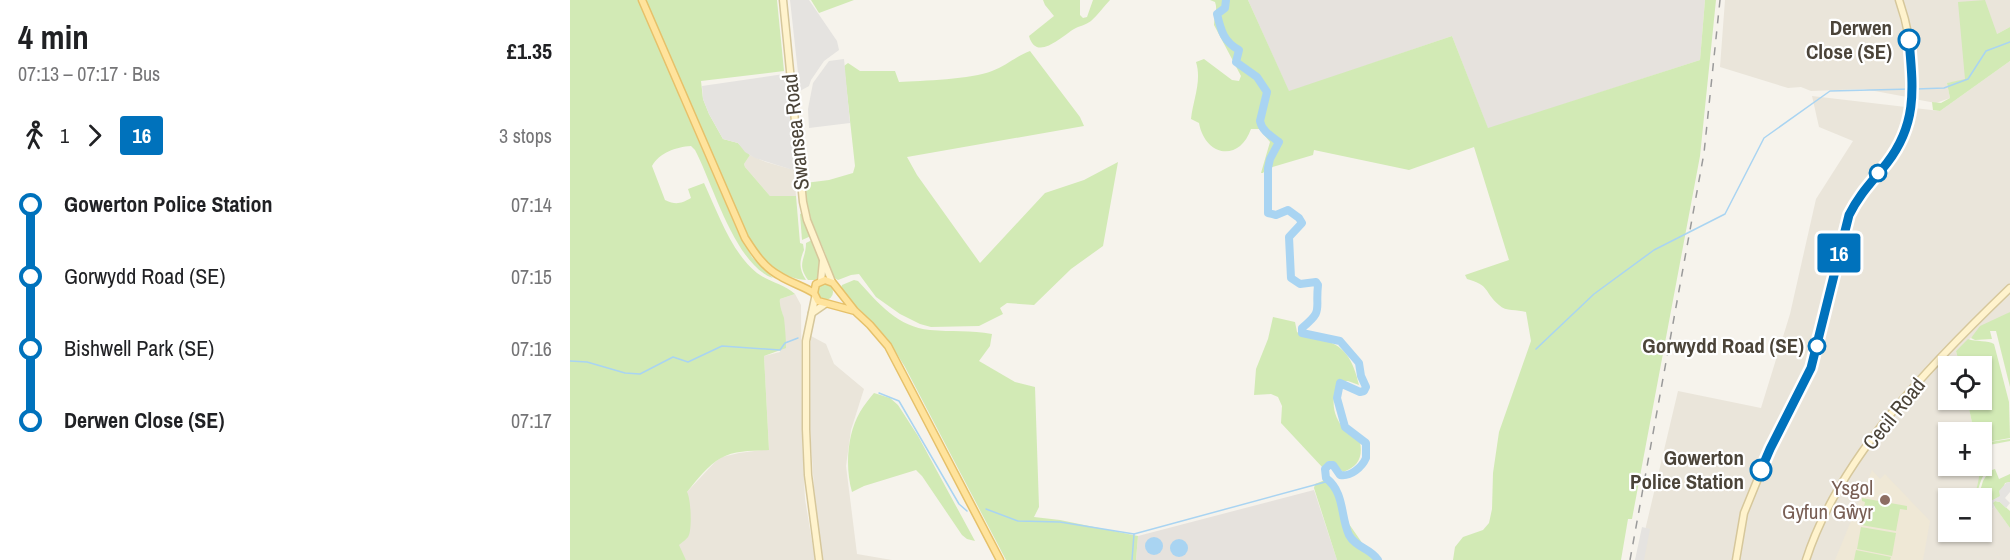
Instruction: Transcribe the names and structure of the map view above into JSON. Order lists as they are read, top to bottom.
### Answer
{
  "streets": {
    "main road": ["Swansea Road", "Cecil Road"]
  },
  "places": [
    "Derwen Close (SE)",
    "Gorwydd Road (SE)",
    "Gowerton Police Station",
    "Ysgol Gyfun Gŵyr"
  ],
  "lines": ["bus line 16"],
  "page": {
    "heading": ["4 min", "07:13 – 07:17 · Bus", "£1.35"],
    "on_map": "16",
    "legs": ["1", "16", "3 stops"],
    "list": [
      {
        "name": "Gowerton Police Station",
        "value": "07:14"
      },
      {
        "name": "Gorwydd Road (SE)",
        "value": "07:15"
      },
      {
        "name": "Bishwell Park (SE)",
        "value": "07:16"
      },
      {
        "name": "Derwen Close (SE)",
        "value": "07:17"
      }
    ],
    "map_buttons": ["+", "−"]
  }
}
